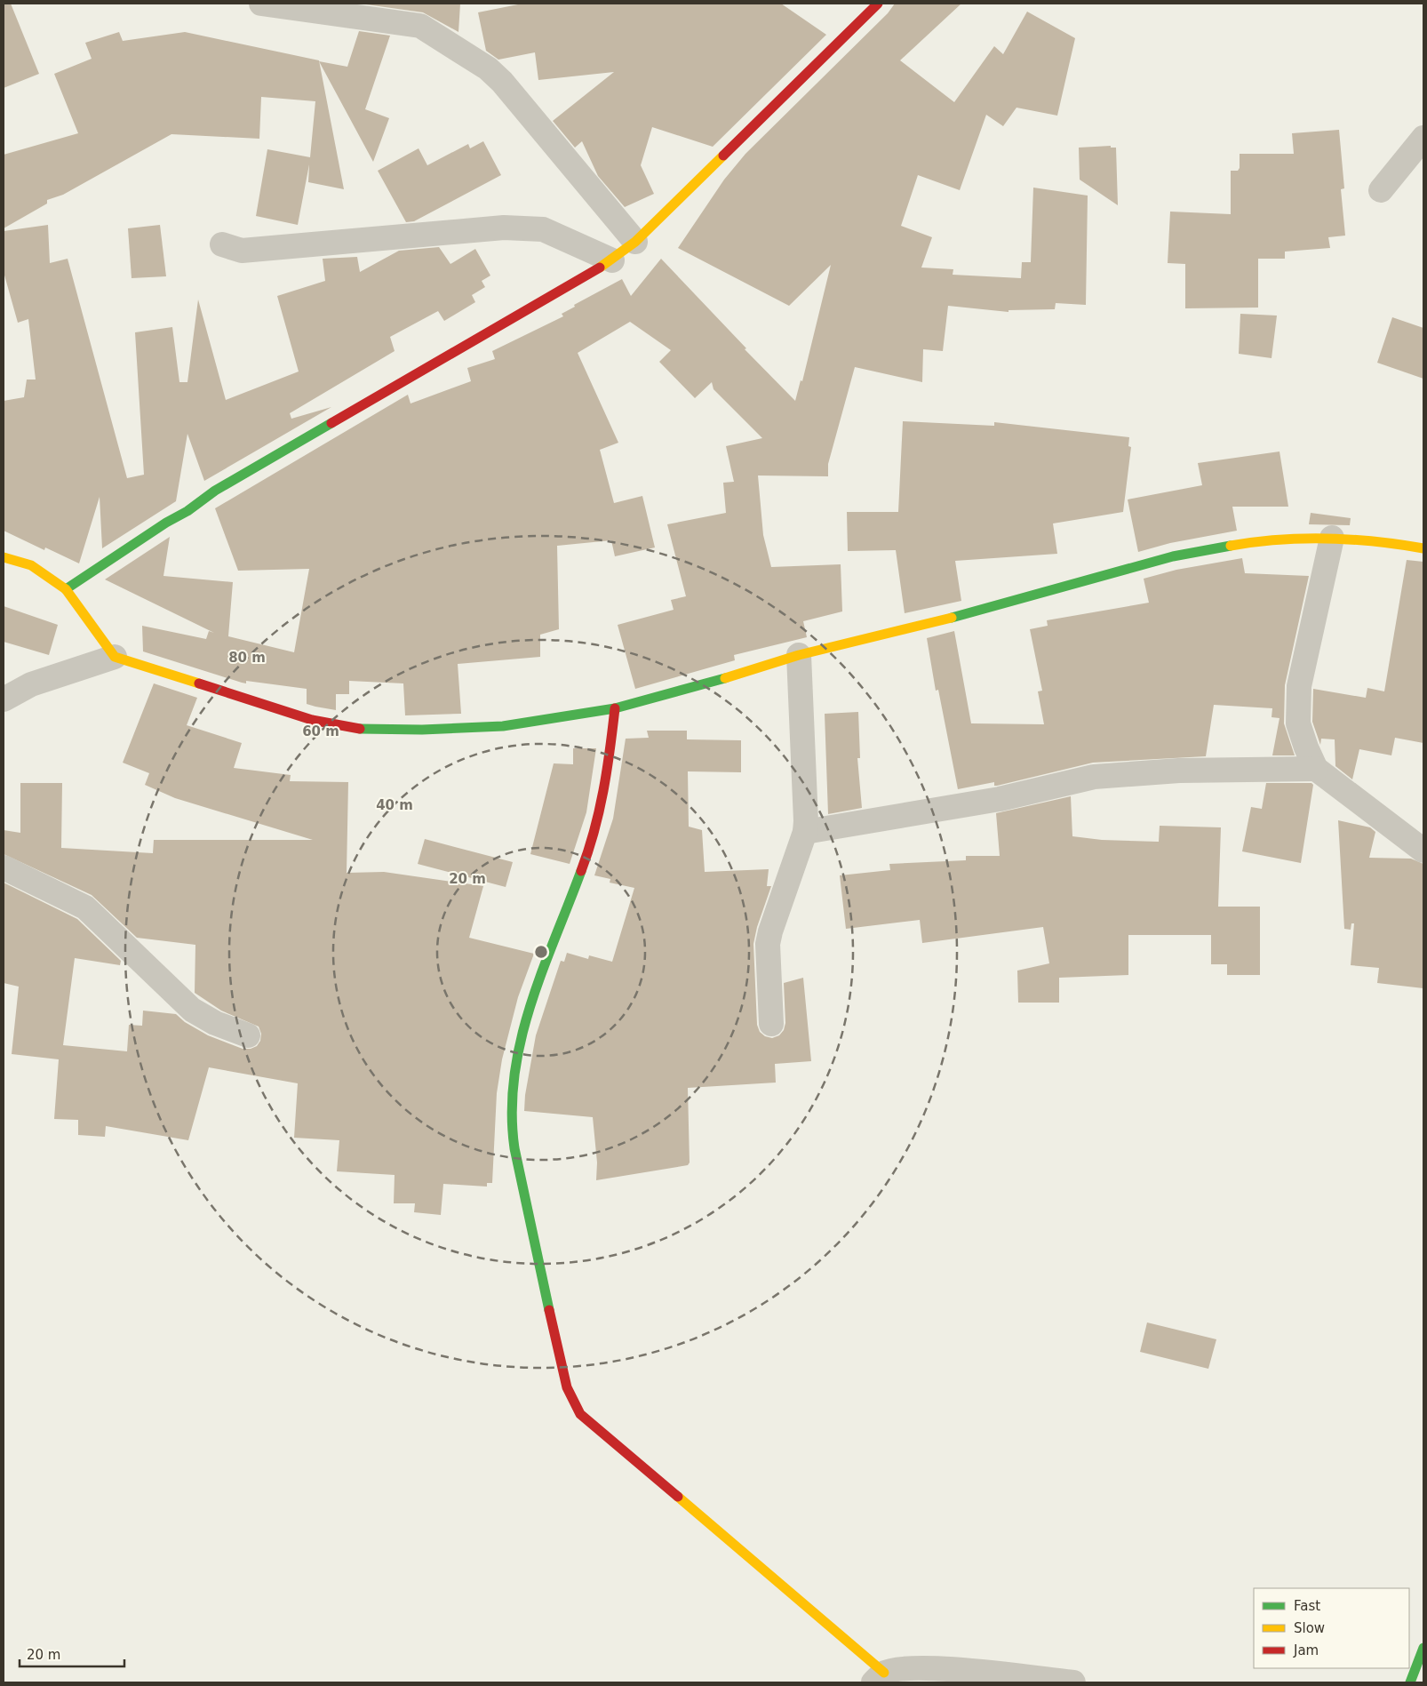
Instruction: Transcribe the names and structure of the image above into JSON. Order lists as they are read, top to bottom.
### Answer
{
  "legend": ["Fast", "Slow", "Jam"],
  "scale_bar": "20 m",
  "rings": [
    "80 m",
    "60 m",
    "40 m",
    "20 m"
  ]
}
